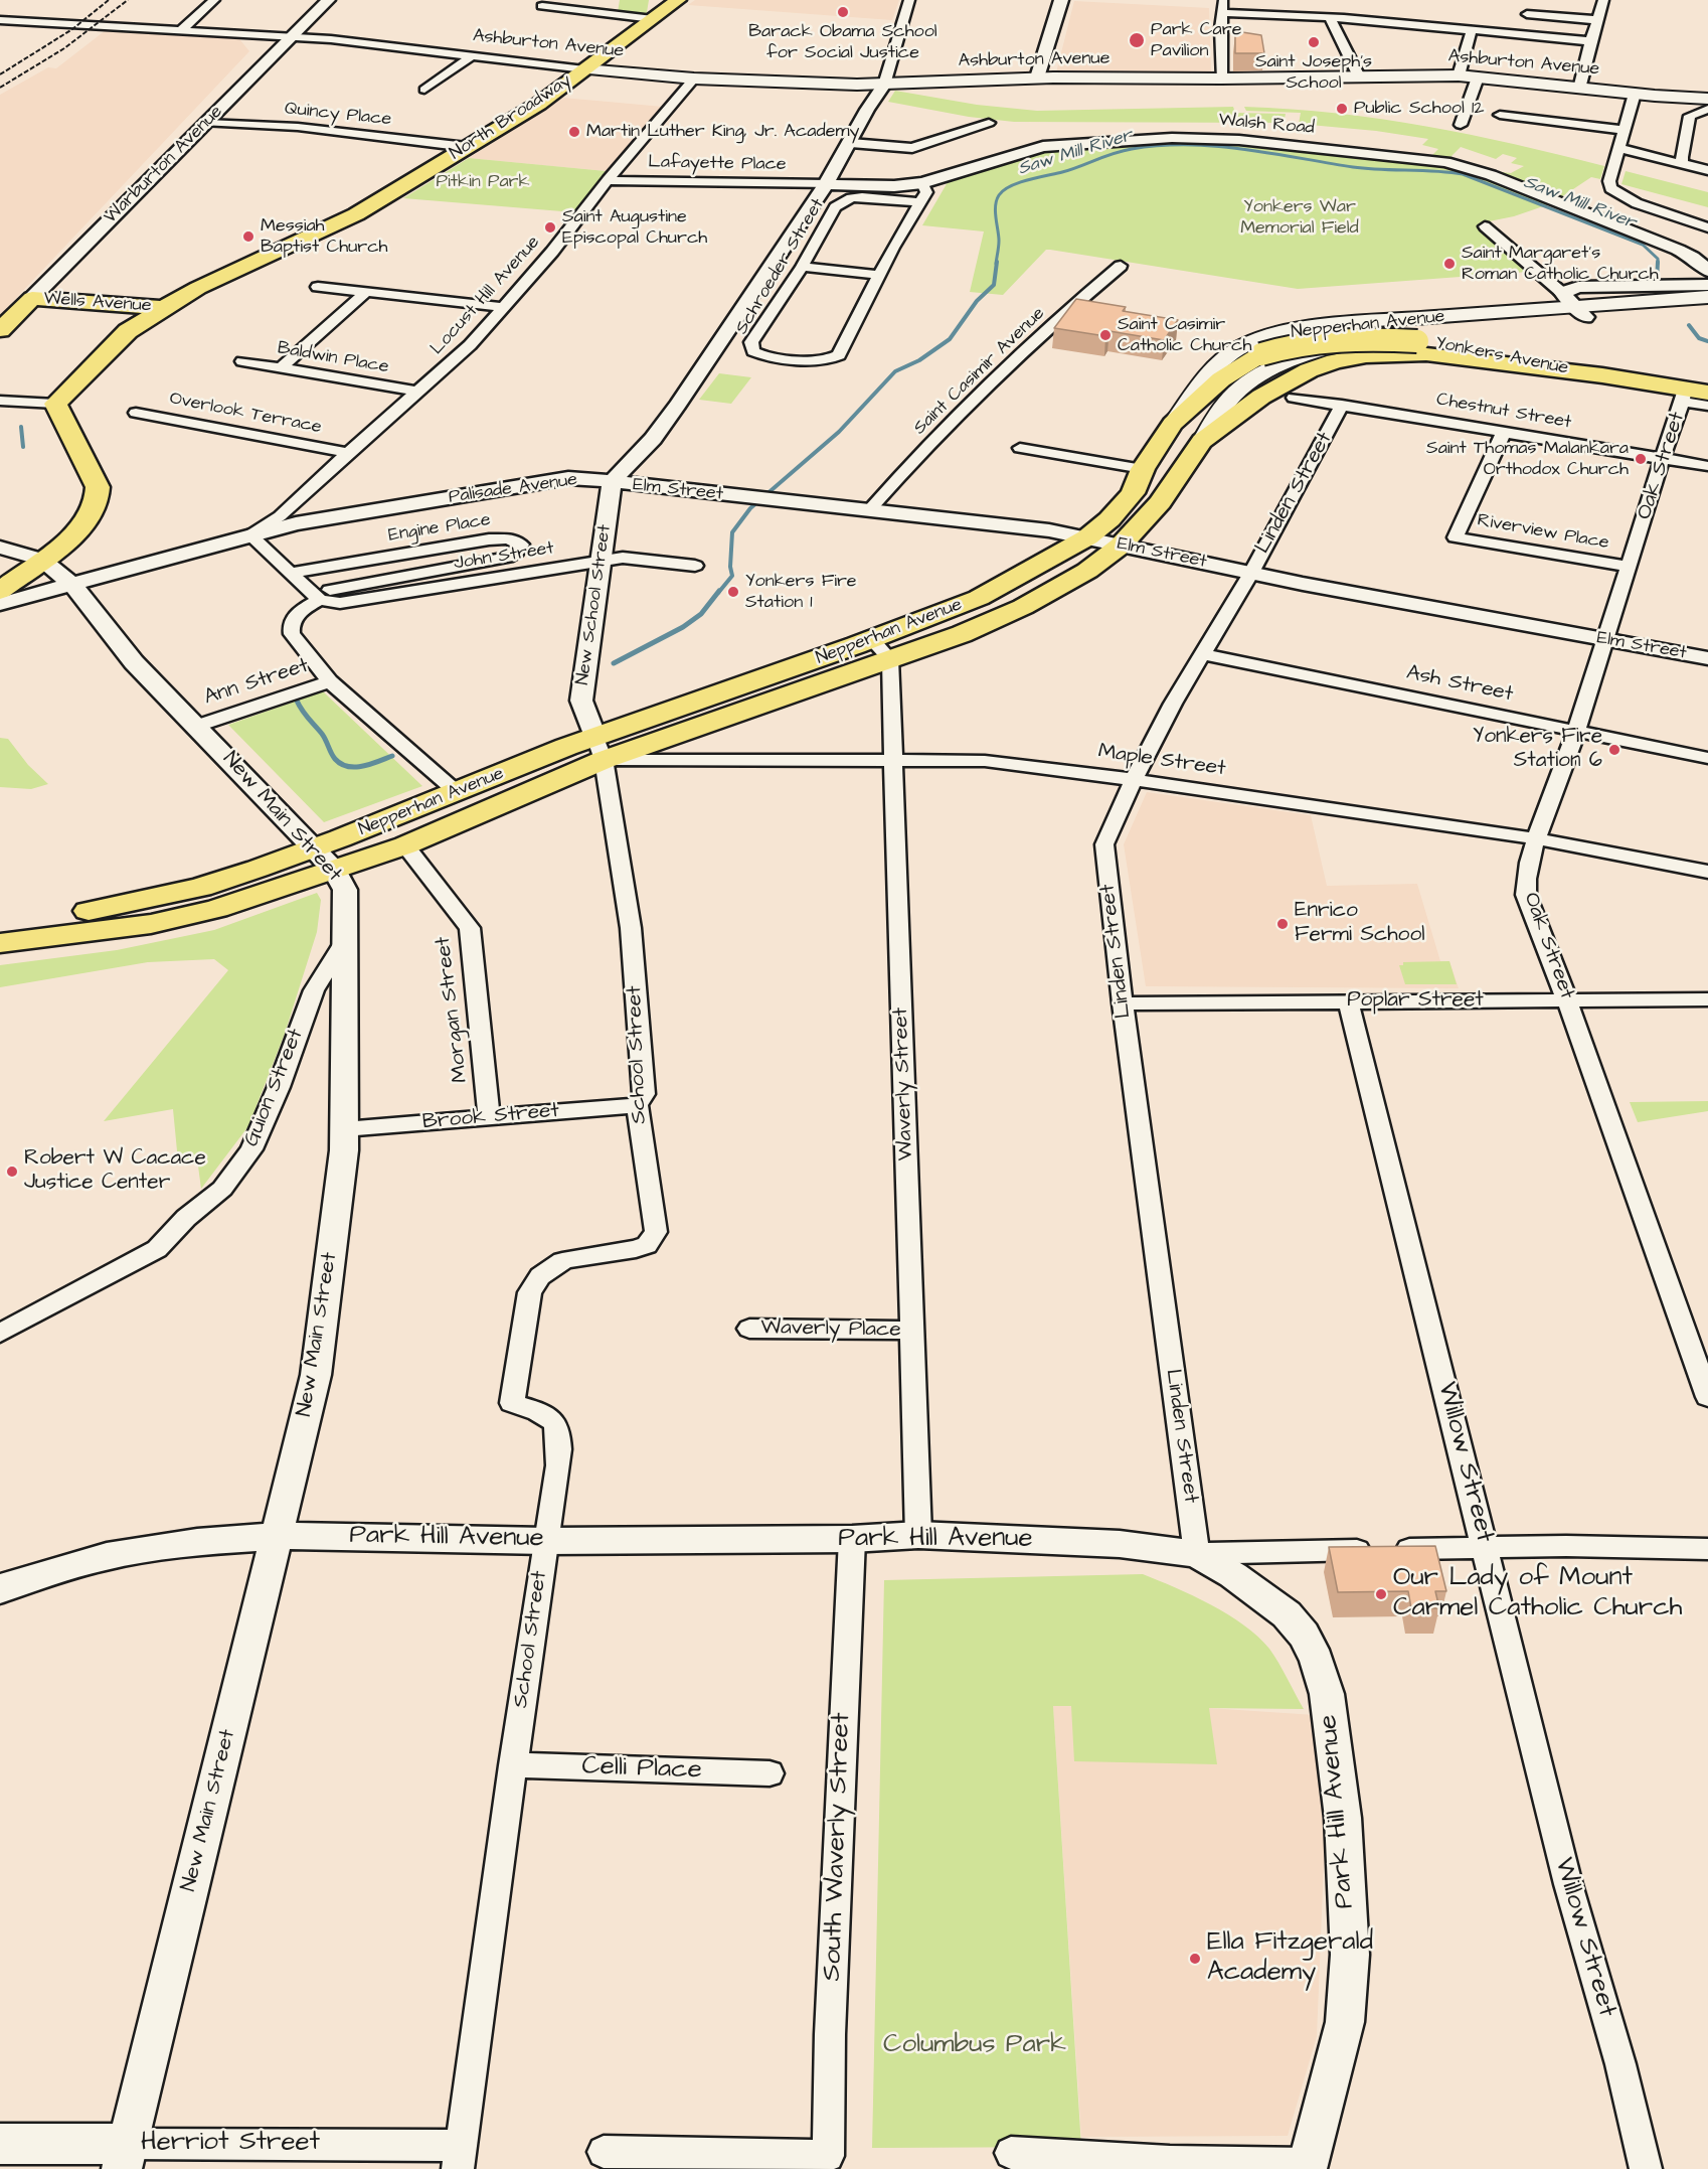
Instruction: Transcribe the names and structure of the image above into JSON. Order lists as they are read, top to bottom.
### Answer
{
  "streets": {
    "main road": [
      "Ashburton Avenue",
      "North Broadway",
      "Warburton Avenue",
      "Wells Avenue",
      "Nepperhan Avenue",
      "Yonkers Avenue"
    ],
    "street": [
      "Quincy Place",
      "Walsh Road",
      "Lafayette Place",
      "Schroeder Street",
      "Locust Hill Avenue",
      "Baldwin Place",
      "Saint Casimir Avenue",
      "Chestnut Street",
      "Overlook Terrace",
      "Oak Street",
      "Palisade Avenue",
      "Elm Street",
      "Linden Street",
      "Engine Place",
      "Riverview Place",
      "John Street",
      "New School Street",
      "Ann Street",
      "Ash Street",
      "Maple Street",
      "New Main Street",
      "Poplar Street",
      "Morgan Street",
      "School Street",
      "Waverly Street",
      "Guion Street",
      "Brook Street",
      "Waverly Place",
      "Willow Street",
      "Park Hill Avenue",
      "Celli Place",
      "South Waverly Street",
      "Herriot Street"
    ]
  },
  "crossings": [
    ["Ashburton Avenue", "North Broadway"],
    ["Ashburton Avenue", "Warburton Avenue"],
    ["Ashburton Avenue", "Locust Hill Avenue"],
    ["Quincy Place", "North Broadway"],
    ["Quincy Place", "Warburton Avenue"],
    ["North Broadway", "Wells Avenue"],
    ["Walsh Road", "Lafayette Place"],
    ["Lafayette Place", "Locust Hill Avenue"],
    ["Warburton Avenue", "Wells Avenue"],
    ["Locust Hill Avenue", "Baldwin Place"],
    ["Locust Hill Avenue", "Overlook Terrace"],
    ["Locust Hill Avenue", "Palisade Avenue"],
    ["Nepperhan Avenue", "Yonkers Avenue"],
    ["Nepperhan Avenue", "Elm Street"],
    ["Nepperhan Avenue", "New School Street"],
    ["Nepperhan Avenue", "Maple Street"],
    ["Nepperhan Avenue", "New Main Street"],
    ["Nepperhan Avenue", "Morgan Street"],
    ["Nepperhan Avenue", "School Street"],
    ["Nepperhan Avenue", "Waverly Street"],
    ["Yonkers Avenue", "Oak Street"],
    ["Saint Casimir Avenue", "Elm Street"],
    ["Chestnut Street", "Oak Street"],
    ["Chestnut Street", "Linden Street"],
    ["Chestnut Street", "Riverview Place"],
    ["Oak Street", "Elm Street"],
    ["Oak Street", "Riverview Place"],
    ["Oak Street", "Ash Street"],
    ["Oak Street", "Maple Street"],
    ["Oak Street", "Poplar Street"],
    ["Palisade Avenue", "Elm Street"],
    ["Palisade Avenue", "New School Street"],
    ["Palisade Avenue", "New Main Street"],
    ["Elm Street", "Linden Street"],
    ["Elm Street", "New School Street"],
    ["Linden Street", "Ash Street"],
    ["Linden Street", "Maple Street"],
    ["Linden Street", "Poplar Street"],
    ["Linden Street", "Park Hill Avenue"],
    ["Engine Place", "John Street"],
    ["John Street", "New School Street"],
    ["New School Street", "Maple Street"],
    ["New School Street", "School Street"],
    ["Ann Street", "New Main Street"],
    ["Maple Street", "School Street"],
    ["Maple Street", "Waverly Street"],
    ["New Main Street", "Guion Street"],
    ["New Main Street", "Brook Street"],
    ["New Main Street", "Park Hill Avenue"],
    ["New Main Street", "Herriot Street"],
    ["Poplar Street", "Willow Street"],
    ["Morgan Street", "Brook Street"],
    ["School Street", "Brook Street"],
    ["School Street", "Park Hill Avenue"],
    ["School Street", "Celli Place"],
    ["School Street", "Herriot Street"],
    ["Waverly Street", "Waverly Place"],
    ["Waverly Street", "Park Hill Avenue"],
    ["Park Hill Avenue", "South Waverly Street"]
  ],
  "water": ["Saw Mill River"],
  "parks": ["Pitkin Park", "Yonkers War Memorial Field", "Columbus Park"],
  "places": [
    "Barack Obama School for Social Justice",
    "Park Care Pavilion",
    "Saint Joseph's School",
    "Public School 12",
    "Martin Luther King, Jr. Academy",
    "Saint Augustine Episcopal Church",
    "Messiah Baptist Church",
    "Saint Margaret's Roman Catholic Church",
    "Saint Casimir Catholic Church",
    "Saint Thomas Malankara Orthodox Church",
    "Yonkers Fire Station 1",
    "Yonkers Fire Station 6",
    "Enrico Fermi School",
    "Robert W Cacace Justice Center",
    "Our Lady of Mount Carmel Catholic Church",
    "Ella Fitzgerald Academy"
  ]
}
